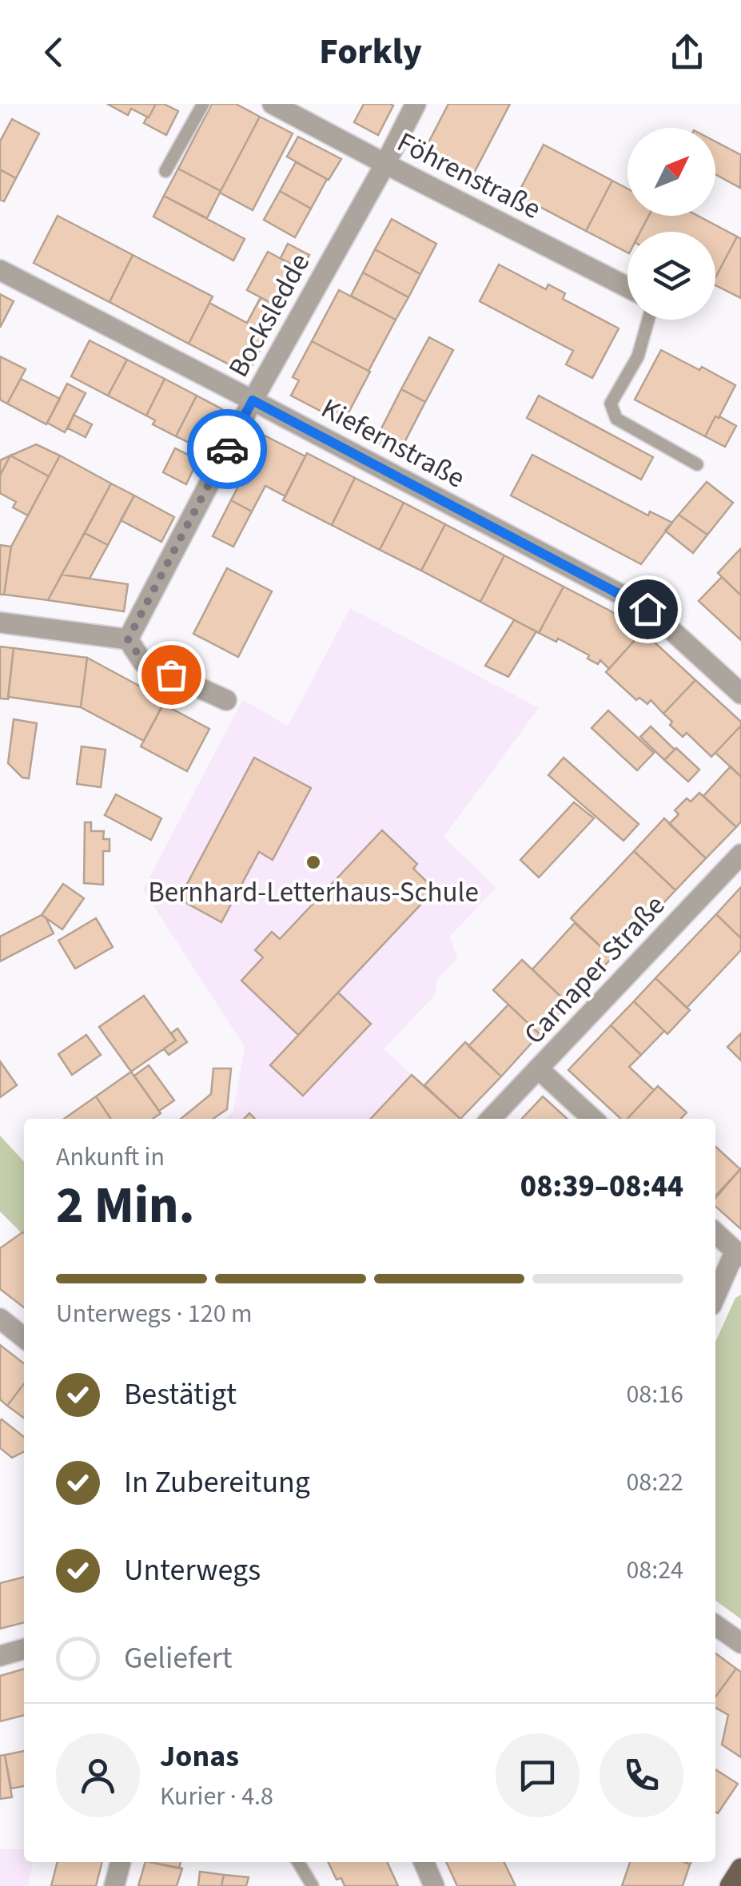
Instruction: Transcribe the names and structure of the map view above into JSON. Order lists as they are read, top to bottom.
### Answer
{
  "streets": {
    "street": [
      "Föhrenstraße",
      "Bocksledde",
      "Kiefernstraße",
      "Carnaper Straße"
    ]
  },
  "crossings": [
    ["Föhrenstraße", "Bocksledde"],
    ["Bocksledde", "Kiefernstraße"]
  ],
  "places": ["Bernhard-Letterhaus-Schule"],
  "north": "top right",
  "page": {
    "header": "Forkly",
    "heading": ["2 Min.", "Ankunft in", "08:39–08:44"],
    "panel": ["Jonas", "Kurier · 4.8"],
    "bar": "Unterwegs · 120 m",
    "list": [
      ["Bestätigt", "08:16"],
      ["In Zubereitung", "08:22"],
      ["Unterwegs", "08:24"],
      "Geliefert"
    ]
  }
}
